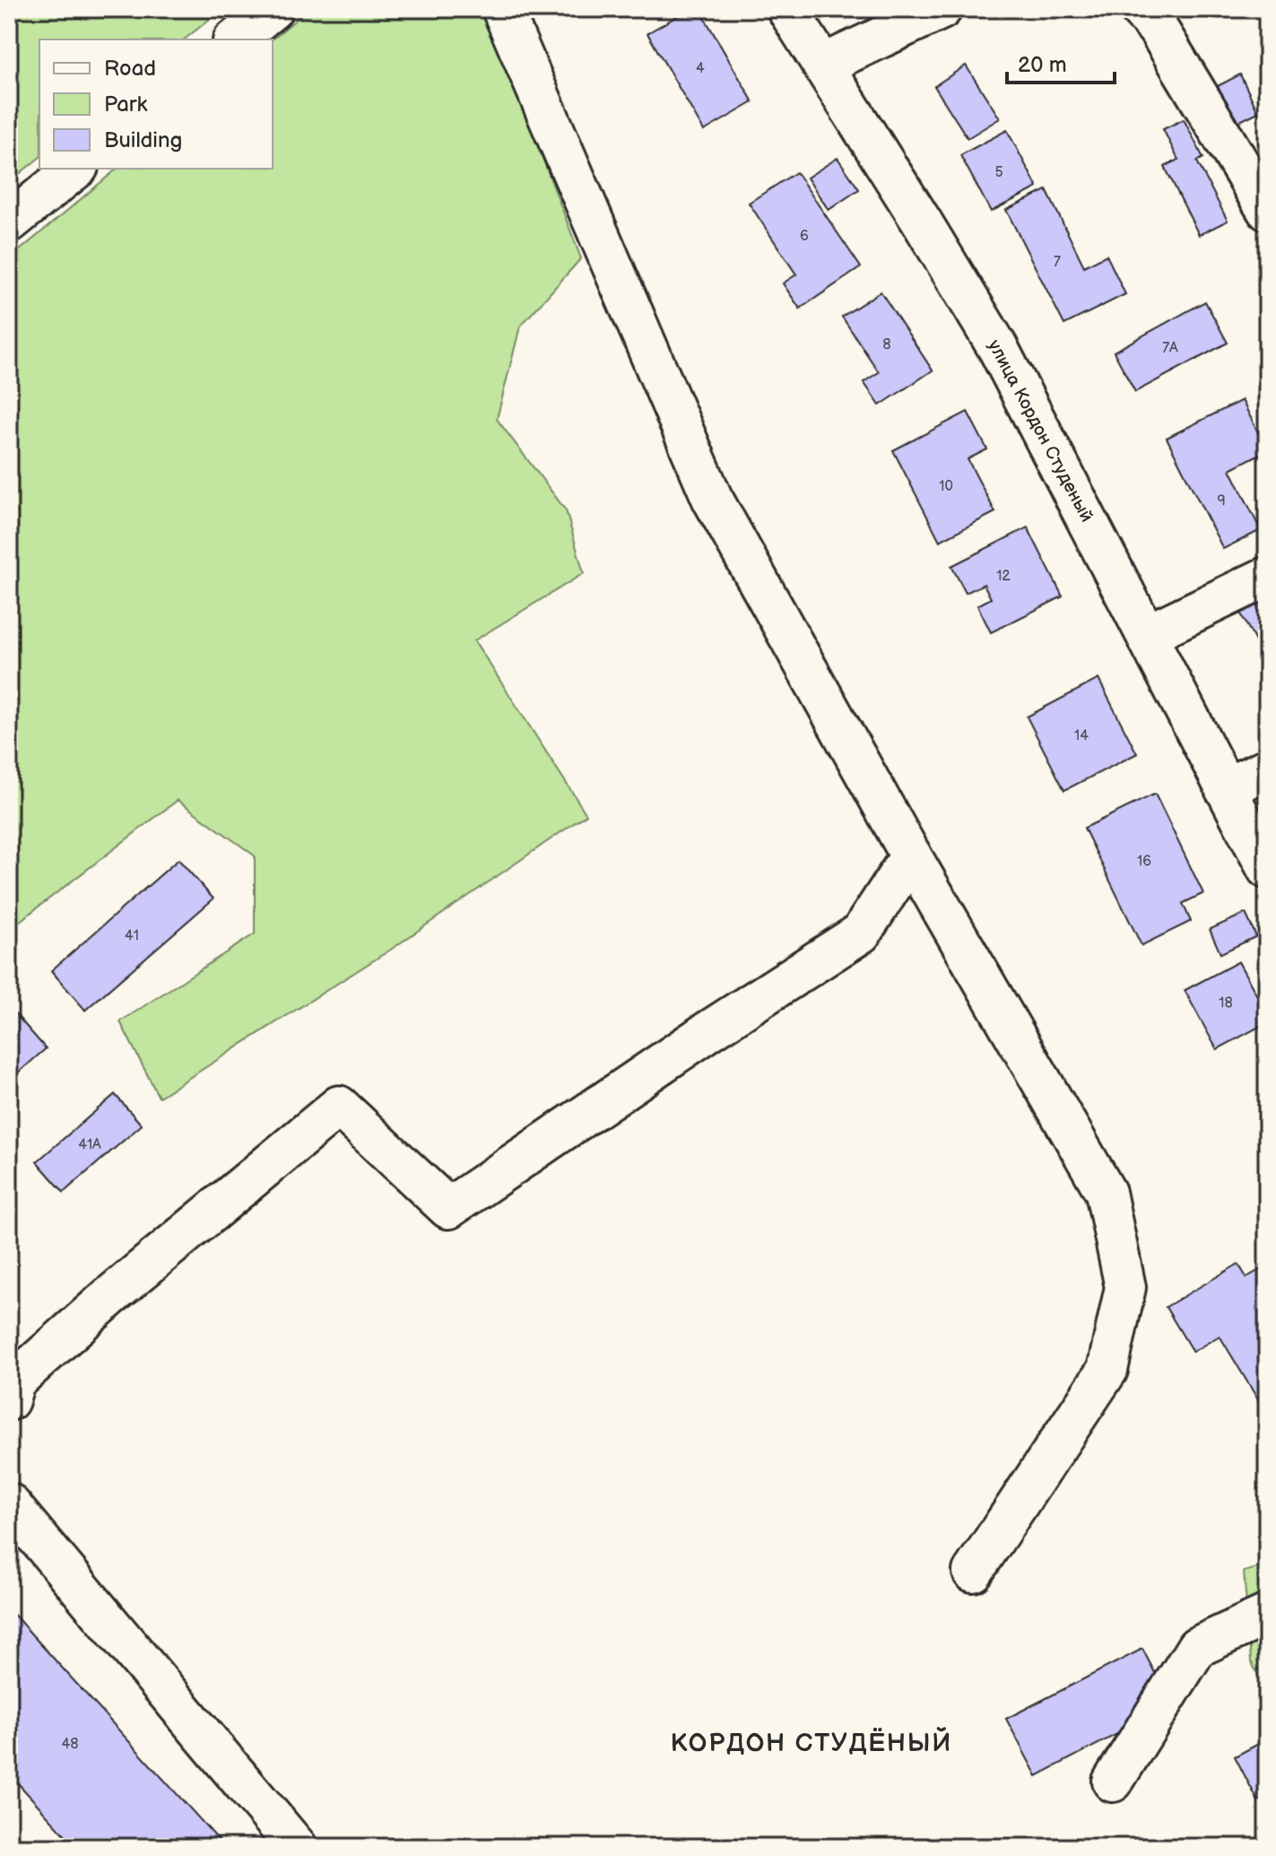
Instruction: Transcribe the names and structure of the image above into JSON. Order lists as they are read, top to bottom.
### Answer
{
  "streets": {
    "street": ["улица Кордон Студеный"]
  },
  "districts": ["КОРДОН СТУДЁНЫЙ"],
  "house_numbers": [
    "4",
    "5",
    "6",
    "7",
    "8",
    "7А",
    "10",
    "9",
    "12",
    "14",
    "16",
    "41",
    "18",
    "41А",
    "48"
  ],
  "legend": ["Road", "Park", "Building"],
  "scale_bar": "20 m"
}
